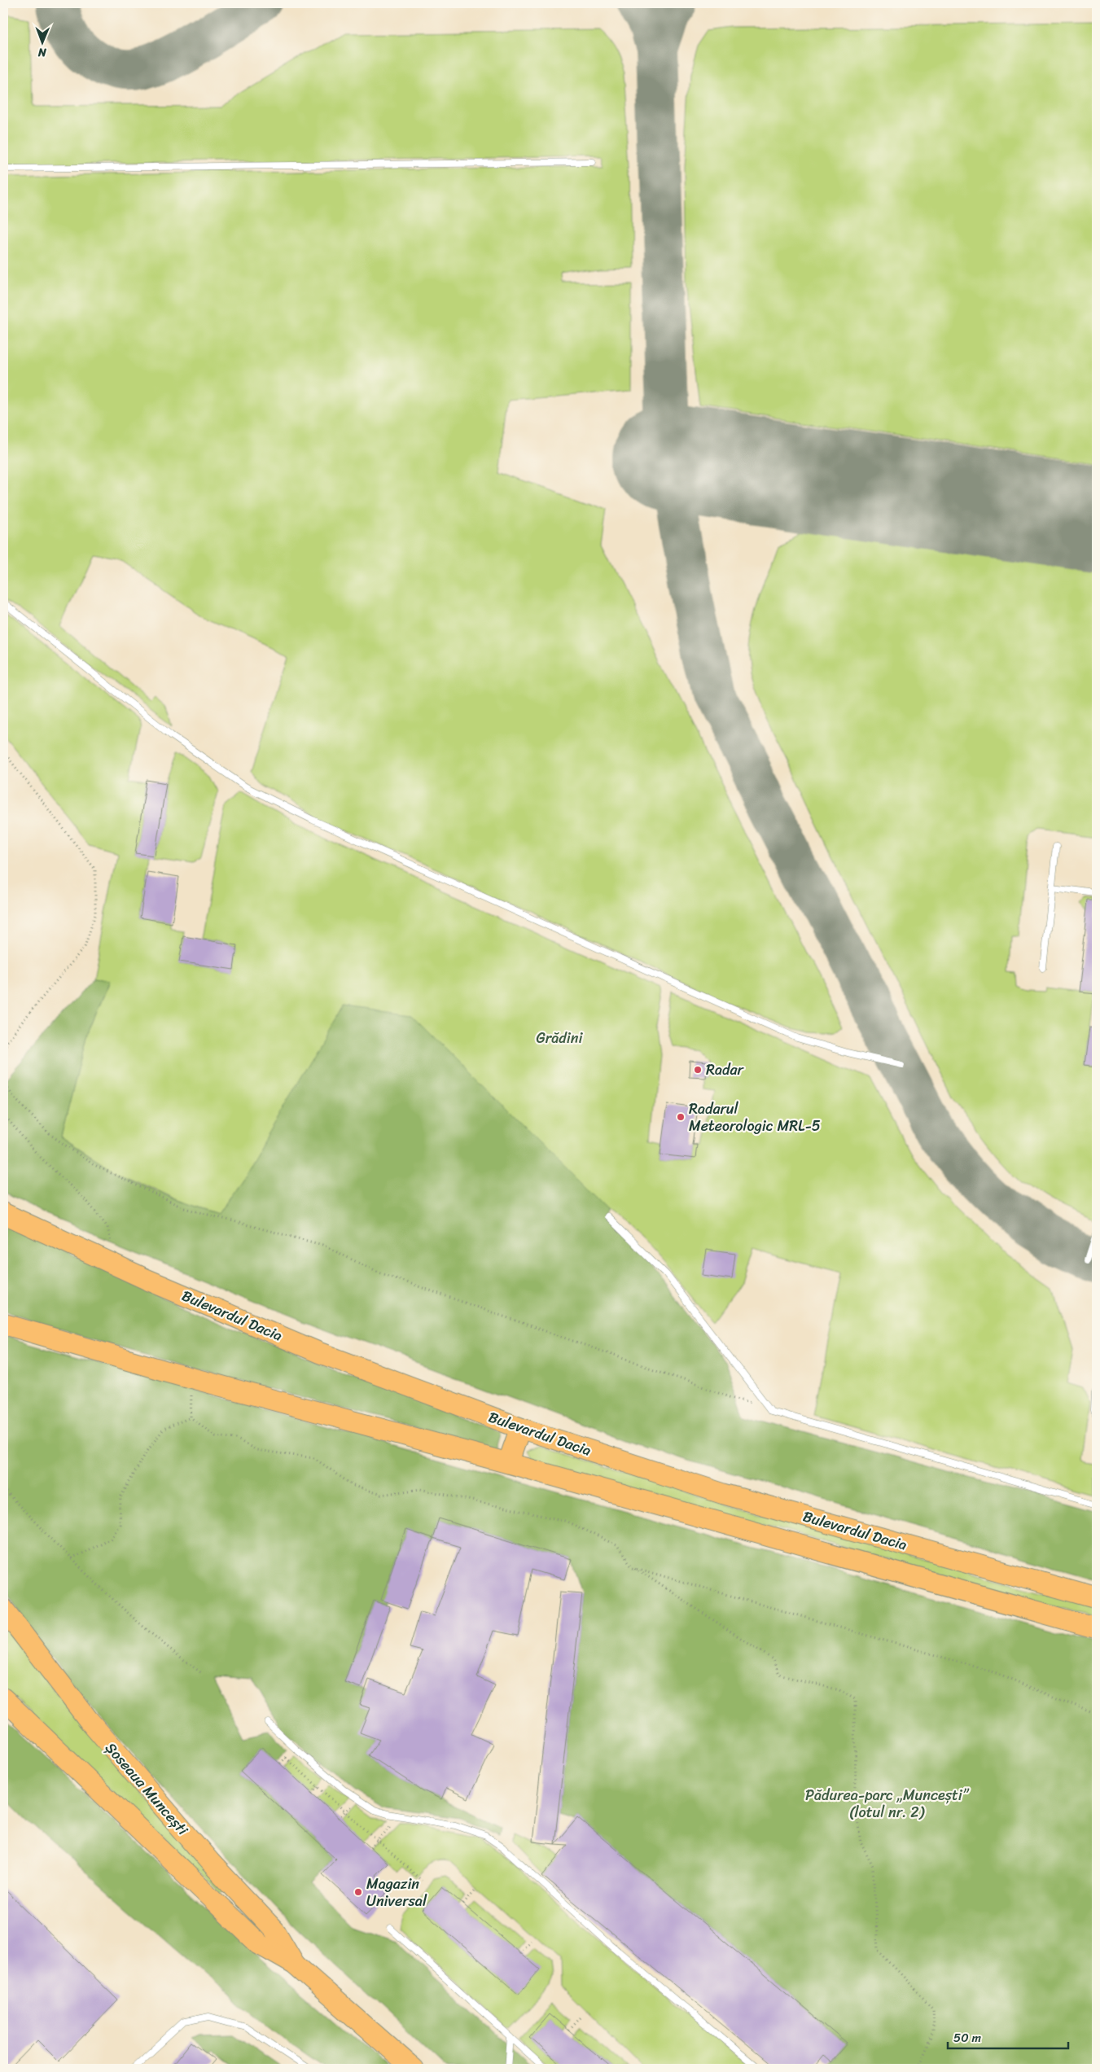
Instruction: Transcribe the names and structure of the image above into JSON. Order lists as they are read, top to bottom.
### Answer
{
  "streets": {
    "main road": ["Bulevardul Dacia", "Șoseaua Muncești"]
  },
  "parks": ["Grădini", "Pădurea-parc „Muncești” (lotul nr. 2)"],
  "places": ["Radar", "Radarul Meteorologic MRL-5", "Magazin Universal"],
  "scale_bar": "50 m",
  "north": "bottom"
}
